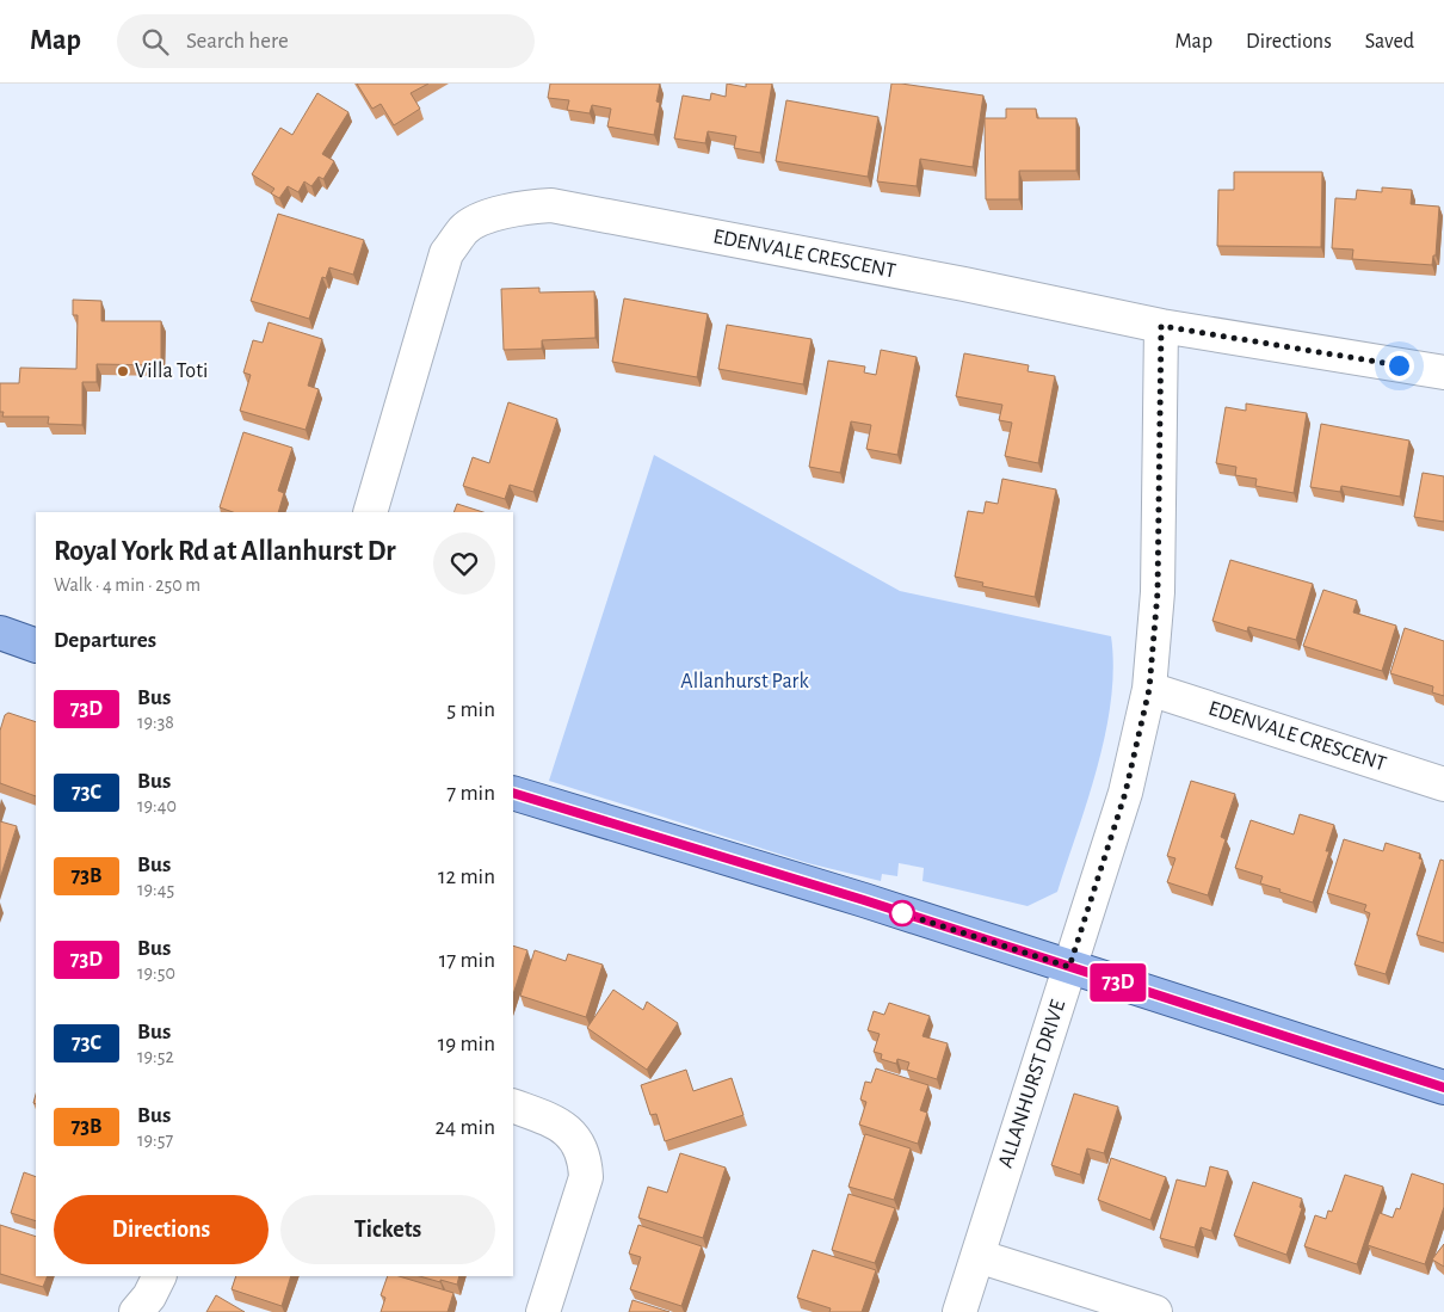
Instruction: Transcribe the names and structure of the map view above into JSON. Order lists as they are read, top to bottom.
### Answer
{
  "streets": {
    "street": ["EDENVALE CRESCENT", "ALLANHURST DRIVE"]
  },
  "crossings": [
    ["EDENVALE CRESCENT", "ALLANHURST DRIVE"]
  ],
  "parks": ["Allanhurst Park"],
  "places": ["Villa Toti"],
  "lines": ["bus line 73D"],
  "page": {
    "header": "Map",
    "search": "Search here",
    "nav": ["Map", "Directions", "Saved"],
    "on_map": "73D",
    "heading": [
      ["Royal York Rd at Allanhurst Dr", "Walk · 4 min · 250 m"],
      "Departures"
    ],
    "list": [
      {
        "mark": "73D",
        "name": "Bus",
        "note": "19:38",
        "value": "5 min"
      },
      {
        "mark": "73C",
        "name": "Bus",
        "note": "19:40",
        "value": "7 min"
      },
      {
        "mark": "73B",
        "name": "Bus",
        "note": "19:45",
        "value": "12 min"
      },
      {
        "mark": "73D",
        "name": "Bus",
        "note": "19:50",
        "value": "17 min"
      },
      {
        "mark": "73C",
        "name": "Bus",
        "note": "19:52",
        "value": "19 min"
      },
      {
        "mark": "73B",
        "name": "Bus",
        "note": "19:57",
        "value": "24 min"
      }
    ],
    "buttons": ["Directions", "Tickets"]
  }
}
